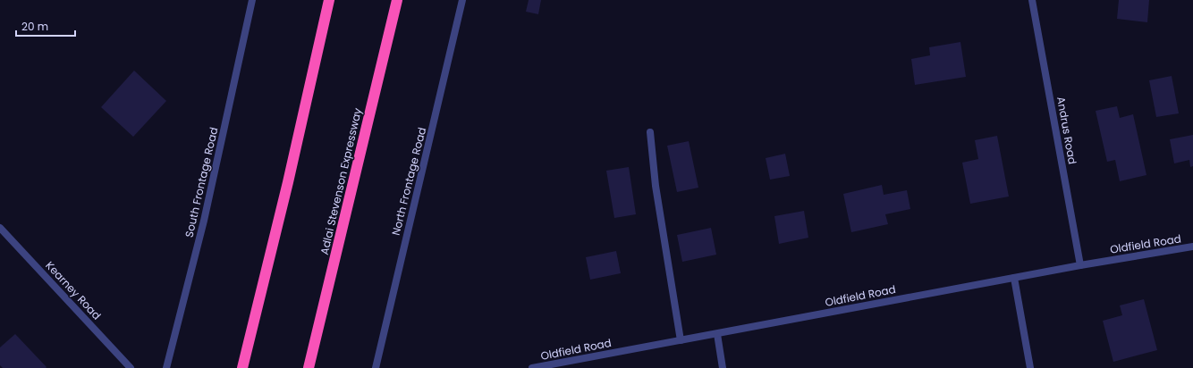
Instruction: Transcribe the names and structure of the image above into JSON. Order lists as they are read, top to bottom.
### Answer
{
  "streets": {
    "highway": ["Adlai Stevenson Expressway"],
    "street": [
      "Andrus Road",
      "North Frontage Road",
      "South Frontage Road",
      "Oldfield Road",
      "Kearney Road"
    ]
  },
  "crossings": [
    ["Andrus Road", "Oldfield Road"]
  ],
  "scale_bar": "20 m"
}
